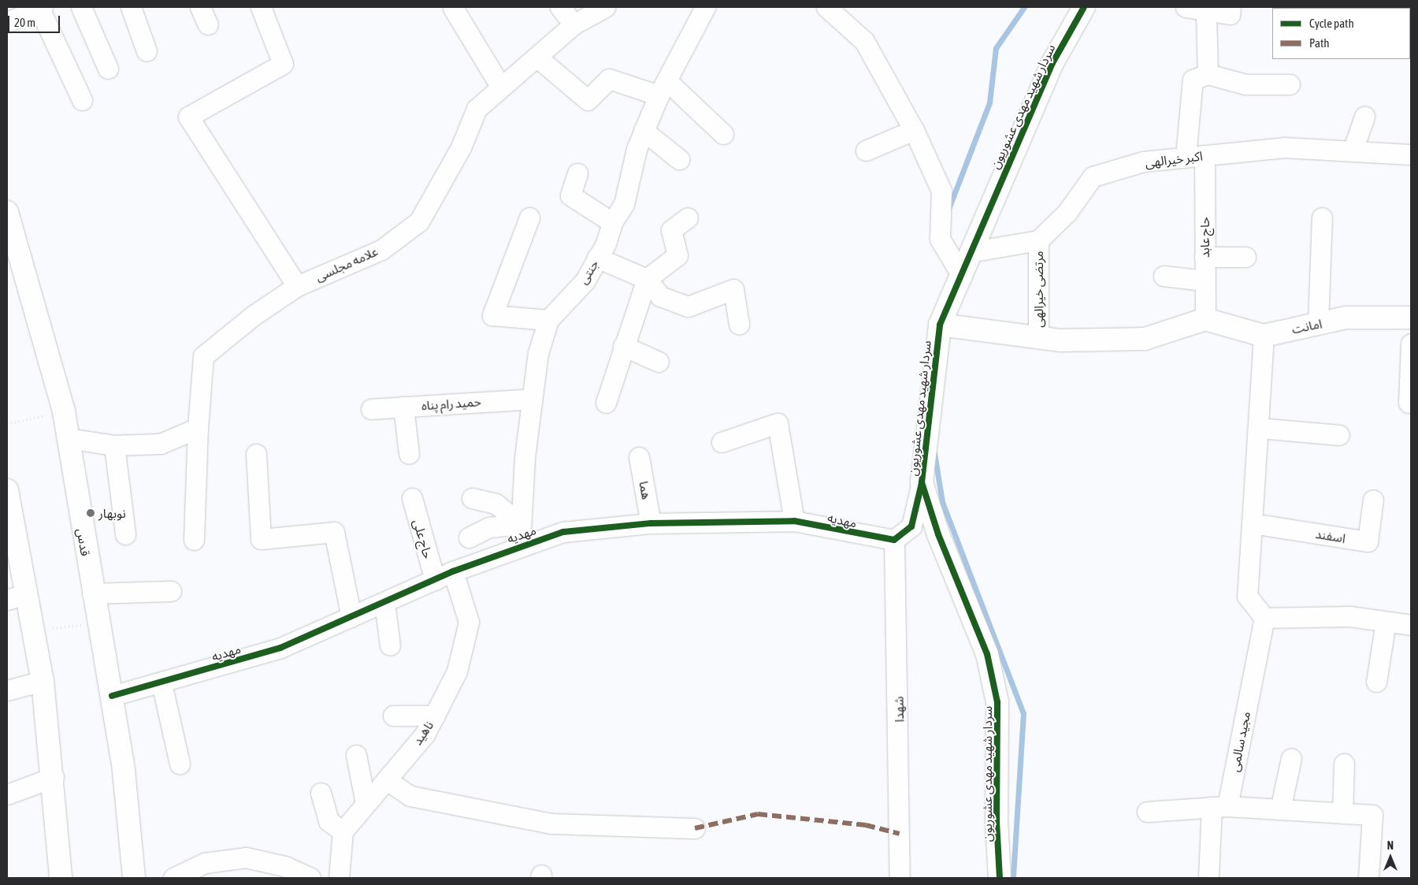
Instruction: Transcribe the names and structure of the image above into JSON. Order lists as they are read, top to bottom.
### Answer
{
  "streets": {
    "street": [
      "سردار شهید مهدی عشوریون",
      "اکبر خیرالهی",
      "حاج عابد",
      "علامه مجلسی",
      "جنتی",
      "مرتضی خیرالهی",
      "امانت",
      "حمید رام پناه",
      "هما",
      "مهدیه",
      "اسفند",
      "حاج علی",
      "قدس",
      "شهدا",
      "ناهید",
      "مجید سالمی"
    ]
  },
  "crossings": [
    ["اکبر خیرالهی", "حاج عابد"],
    ["اکبر خیرالهی", "مرتضی خیرالهی"],
    ["حاج عابد", "امانت"],
    ["جنتی", "حمید رام پناه"],
    ["جنتی", "مهدیه"],
    ["هما", "مهدیه"],
    ["مهدیه", "حاج علی"],
    ["مهدیه", "قدس"],
    ["مهدیه", "شهدا"],
    ["مهدیه", "ناهید"]
  ],
  "places": ["نوبهار"],
  "legend": ["Cycle path", "Path"],
  "scale_bar": "20 m",
  "north": "top"
}
